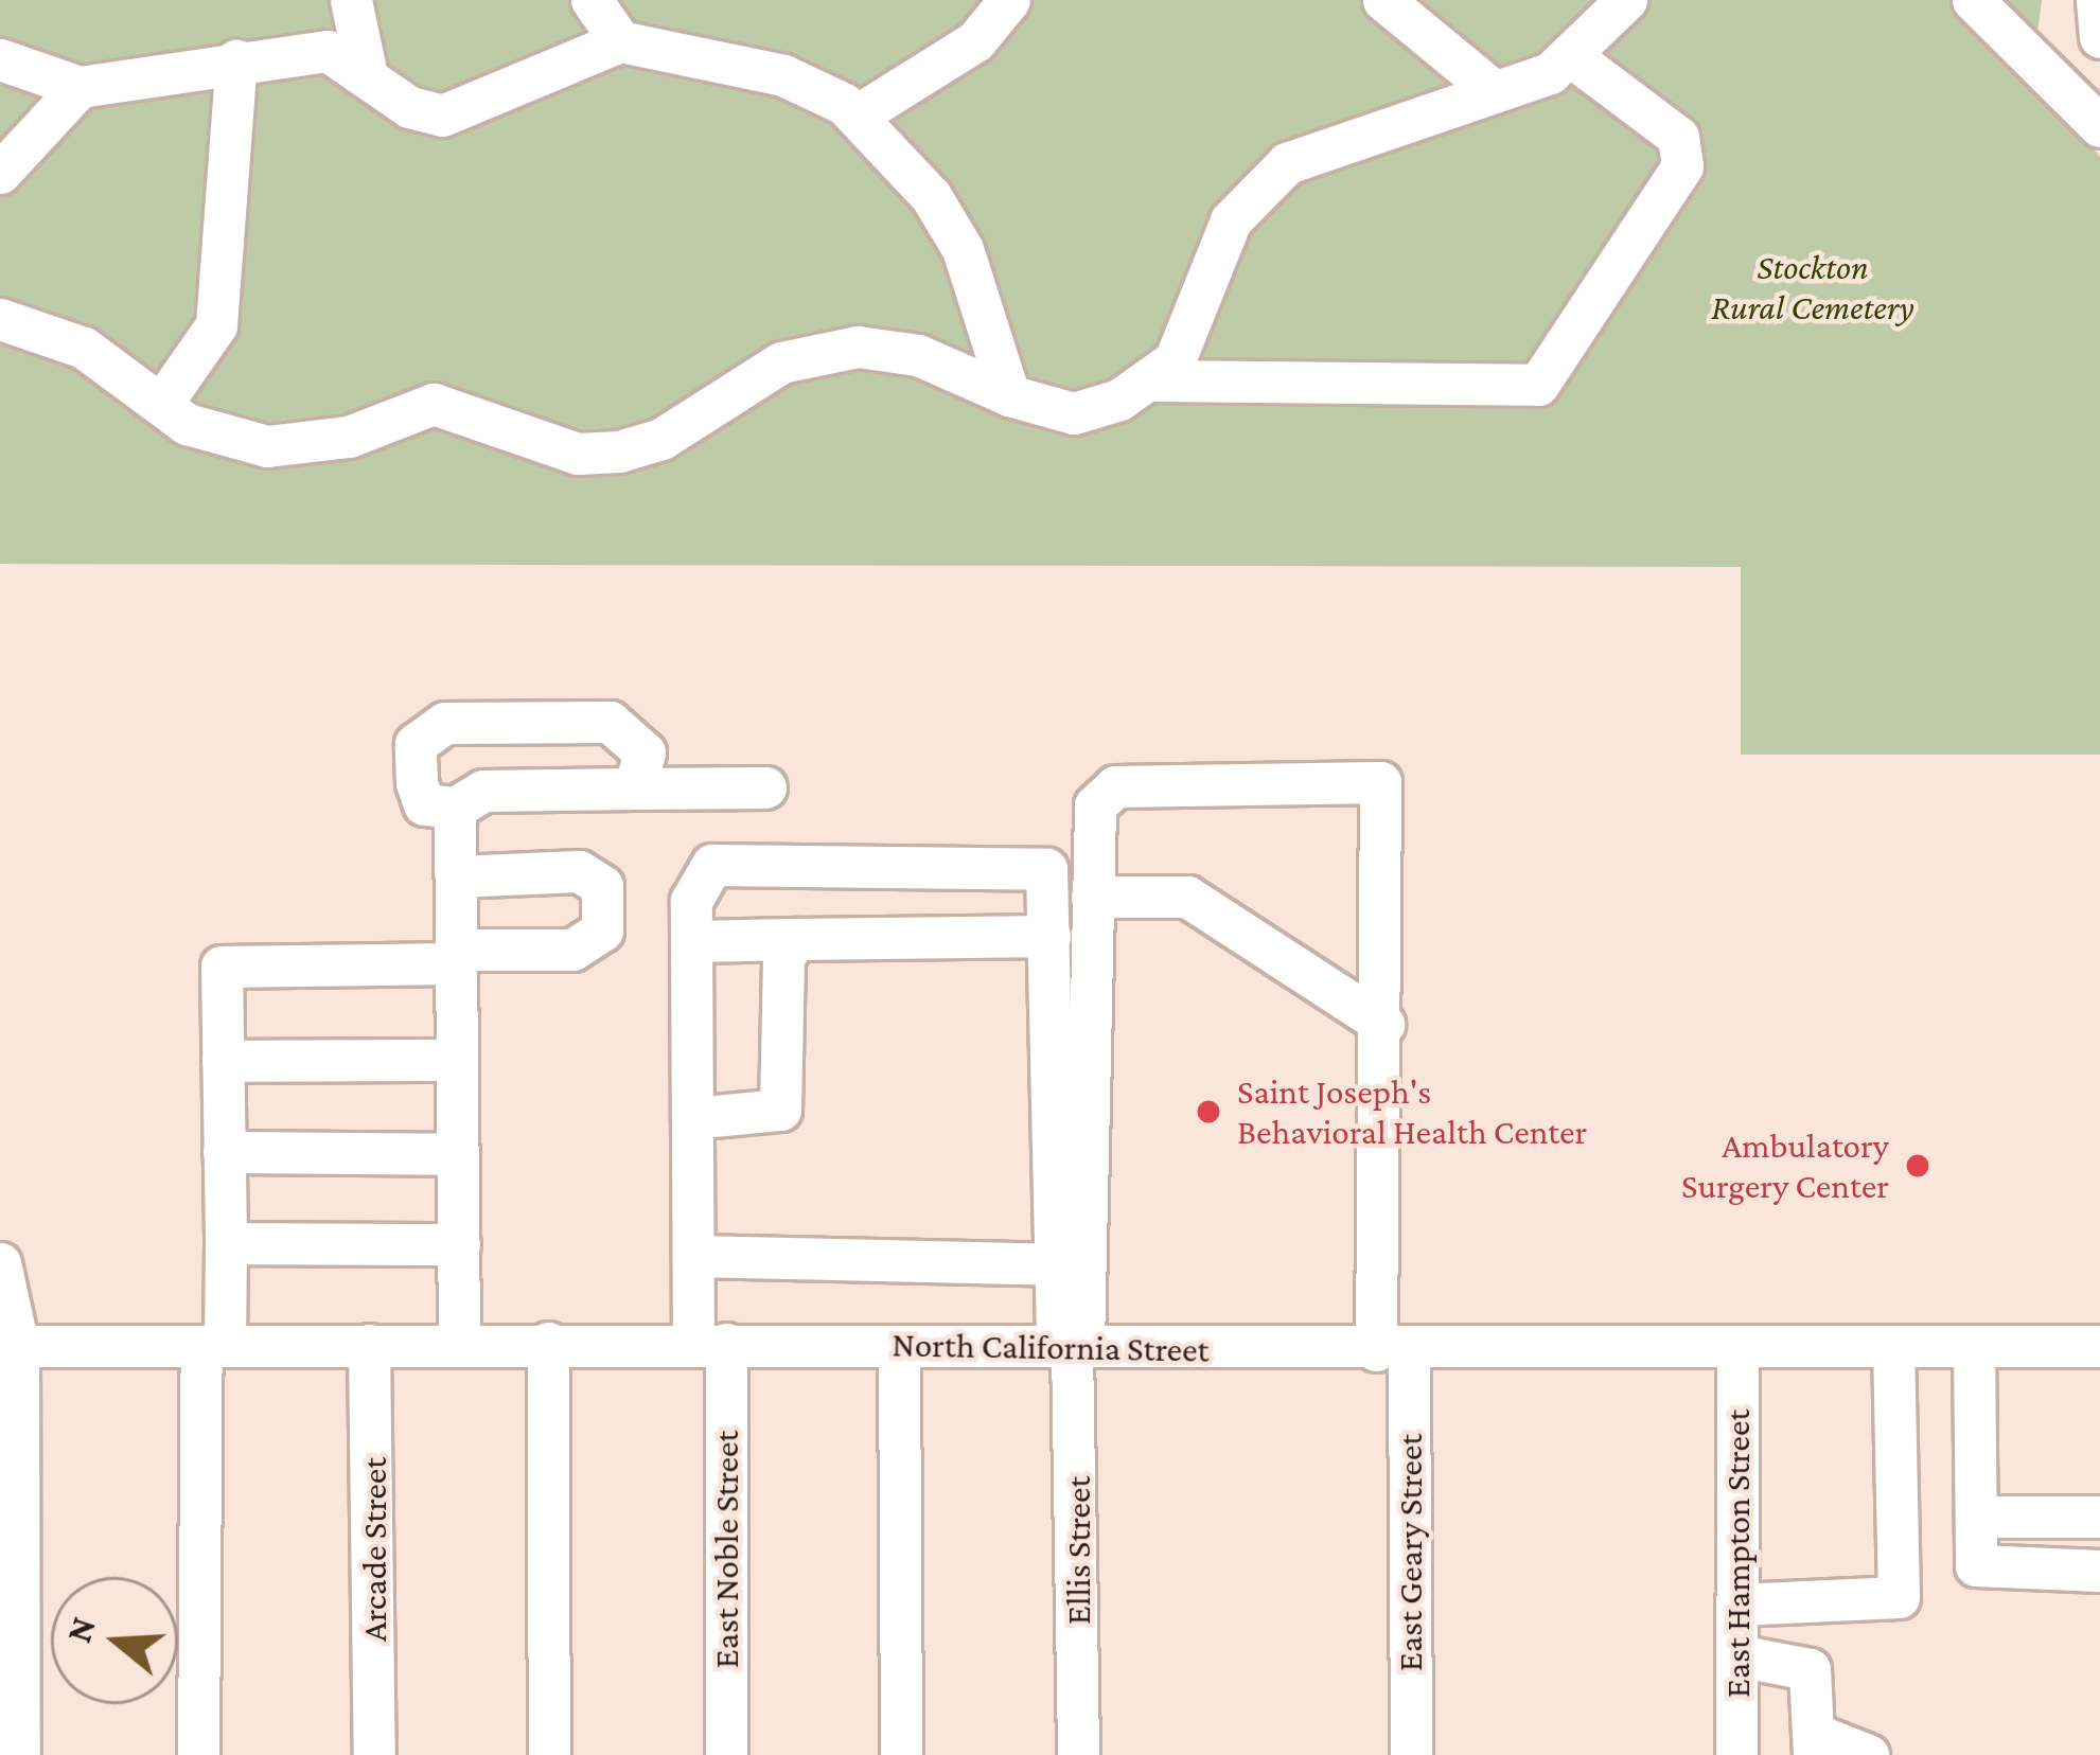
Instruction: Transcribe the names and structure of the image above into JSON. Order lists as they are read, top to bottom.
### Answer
{
  "streets": {
    "street": [
      "North California Street",
      "Arcade Street",
      "East Noble Street",
      "Ellis Street",
      "East Geary Street",
      "East Hampton Street"
    ]
  },
  "crossings": [
    ["North California Street", "Arcade Street"],
    ["North California Street", "East Noble Street"],
    ["North California Street", "Ellis Street"],
    ["North California Street", "East Geary Street"],
    ["North California Street", "East Hampton Street"],
    ["East Noble Street", "Ellis Street"]
  ],
  "parks": ["Stockton Rural Cemetery"],
  "places": ["Saint Joseph's Behavioral Health Center", "Ambulatory Surgery Center"],
  "north": "left"
}
